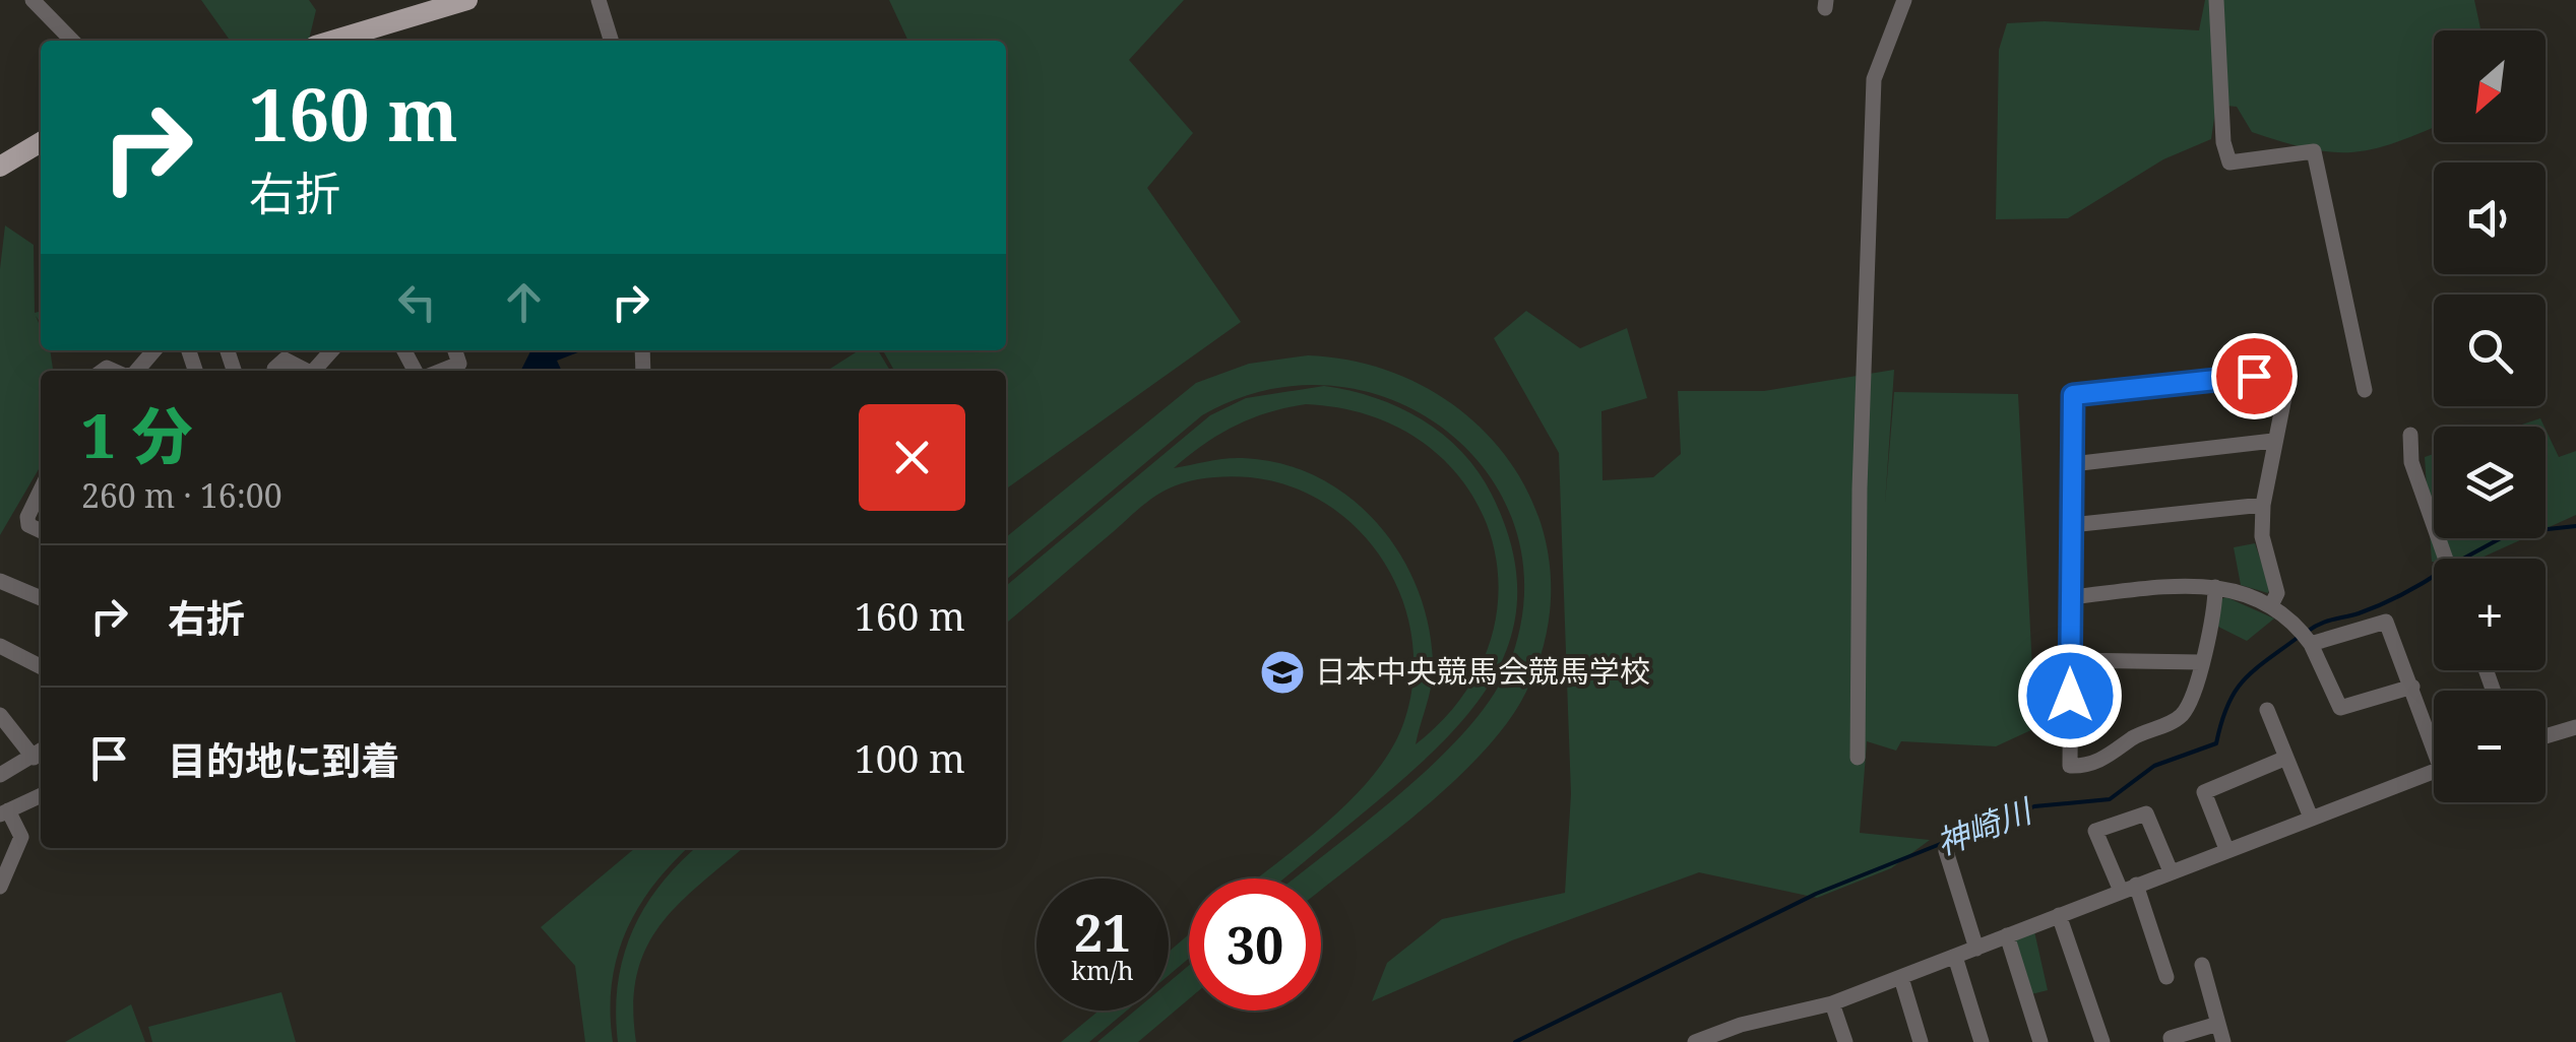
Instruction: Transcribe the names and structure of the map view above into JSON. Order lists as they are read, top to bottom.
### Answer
{
  "water": ["神崎川"],
  "places": {
    "school or university": ["日本中央競馬会競馬学校"]
  },
  "north": "bottom left",
  "page": {
    "map_buttons": ["+", "−"],
    "turn": ["160 m", "右折"],
    "heading": ["1 分", "260 m · 16:00"],
    "list": [
      {
        "name": "右折",
        "value": "160 m"
      },
      {
        "name": "目的地に到着",
        "value": "100 m"
      }
    ],
    "speed": "21 km/h",
    "limit": "30"
  }
}
